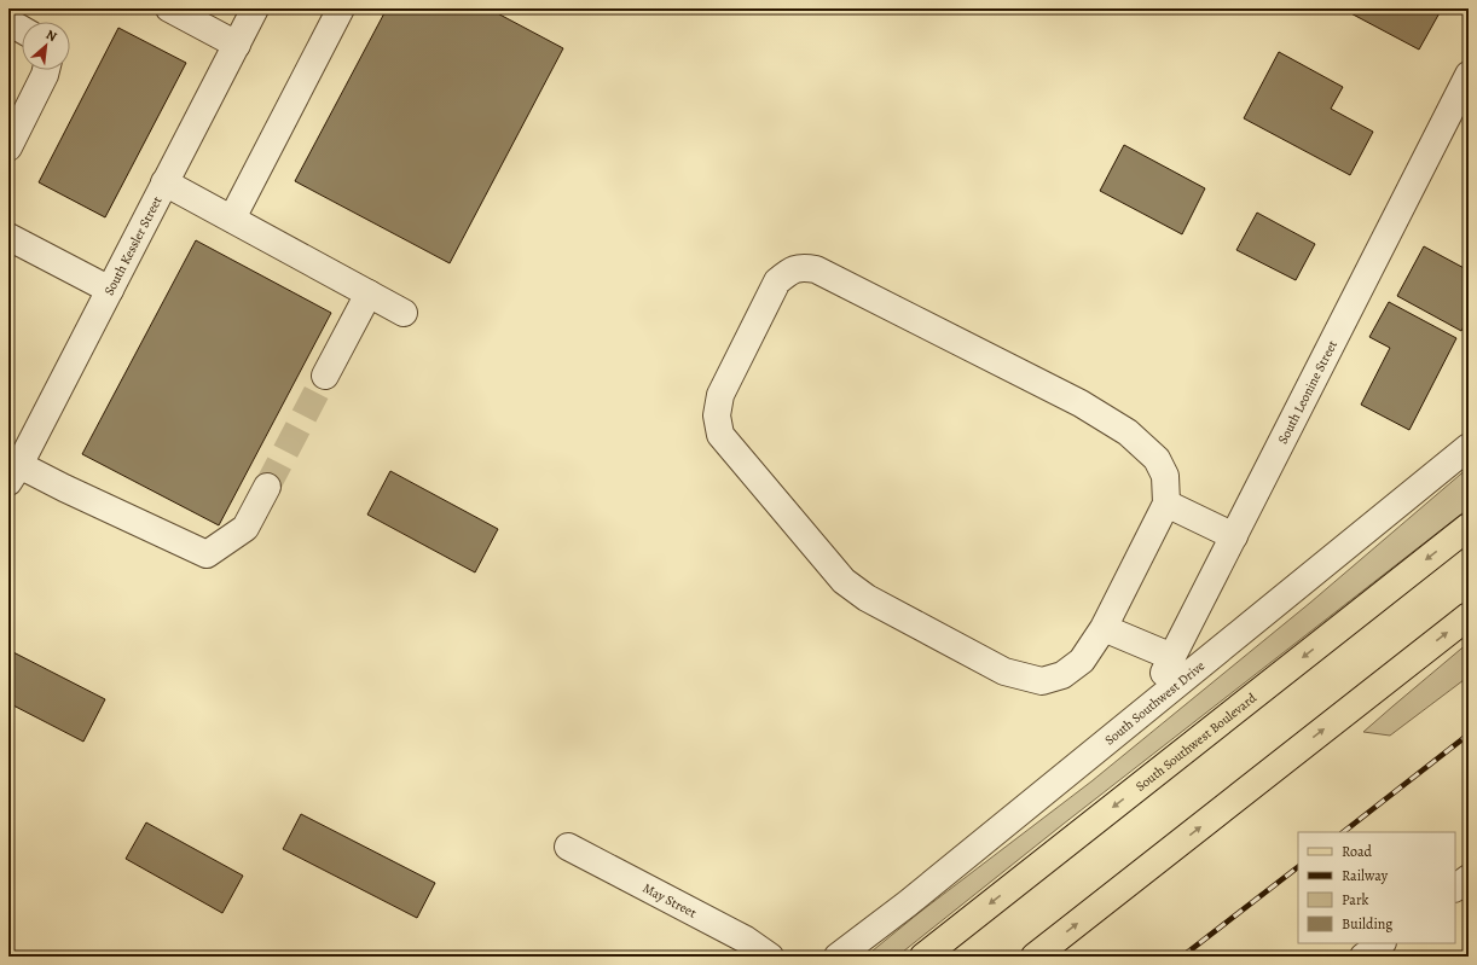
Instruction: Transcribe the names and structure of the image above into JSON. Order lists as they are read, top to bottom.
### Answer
{
  "streets": {
    "main road": ["South Southwest Boulevard"],
    "street": [
      "South Kessler Street",
      "South Leonine Street",
      "South Southwest Drive",
      "May Street"
    ]
  },
  "crossings": [
    ["South Leonine Street", "South Southwest Drive"]
  ],
  "legend": [
    "Road",
    "Railway",
    "Park",
    "Building"
  ],
  "north": "top right"
}
